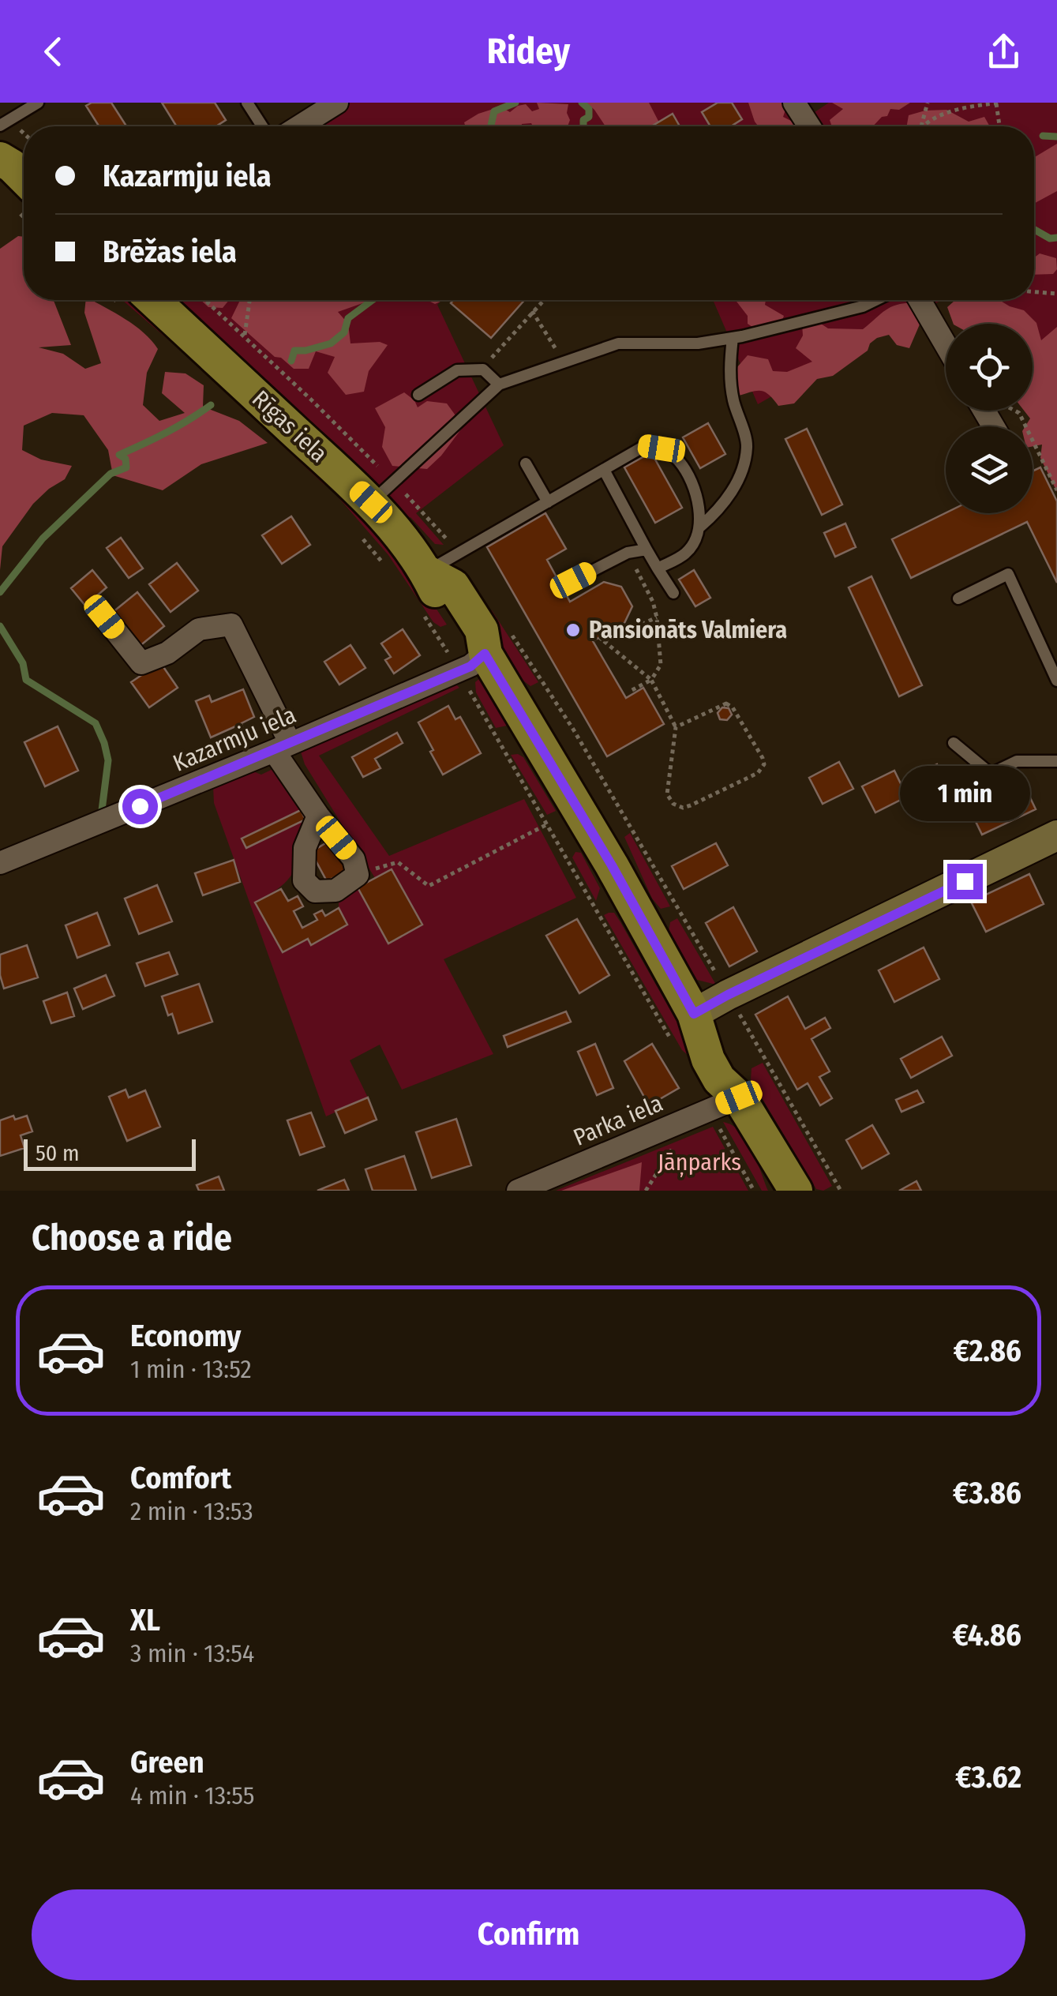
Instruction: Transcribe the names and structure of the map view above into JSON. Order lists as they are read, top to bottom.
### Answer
{
  "streets": {
    "main road": ["Rīgas iela"],
    "street": ["Kazarmju iela", "Parka iela"]
  },
  "crossings": [
    ["Rīgas iela", "Kazarmju iela"],
    ["Rīgas iela", "Parka iela"]
  ],
  "parks": ["Jāņparks"],
  "places": ["Pansionāts Valmiera"],
  "scale_bar": "50 m",
  "page": {
    "header": "Ridey",
    "banner": ["Kazarmju iela", "Brēžas iela"],
    "bubble": "1 min",
    "scale": "50 m",
    "heading": "Choose a ride",
    "list": [
      {
        "name": "Economy",
        "note": "1 min · 13:52",
        "value": "€2.86"
      },
      {
        "name": "Comfort",
        "note": "2 min · 13:53",
        "value": "€3.86"
      },
      {
        "name": "XL",
        "note": "3 min · 13:54",
        "value": "€4.86"
      },
      {
        "name": "Green",
        "note": "4 min · 13:55",
        "value": "€3.62"
      }
    ],
    "buttons": "Confirm"
  }
}
